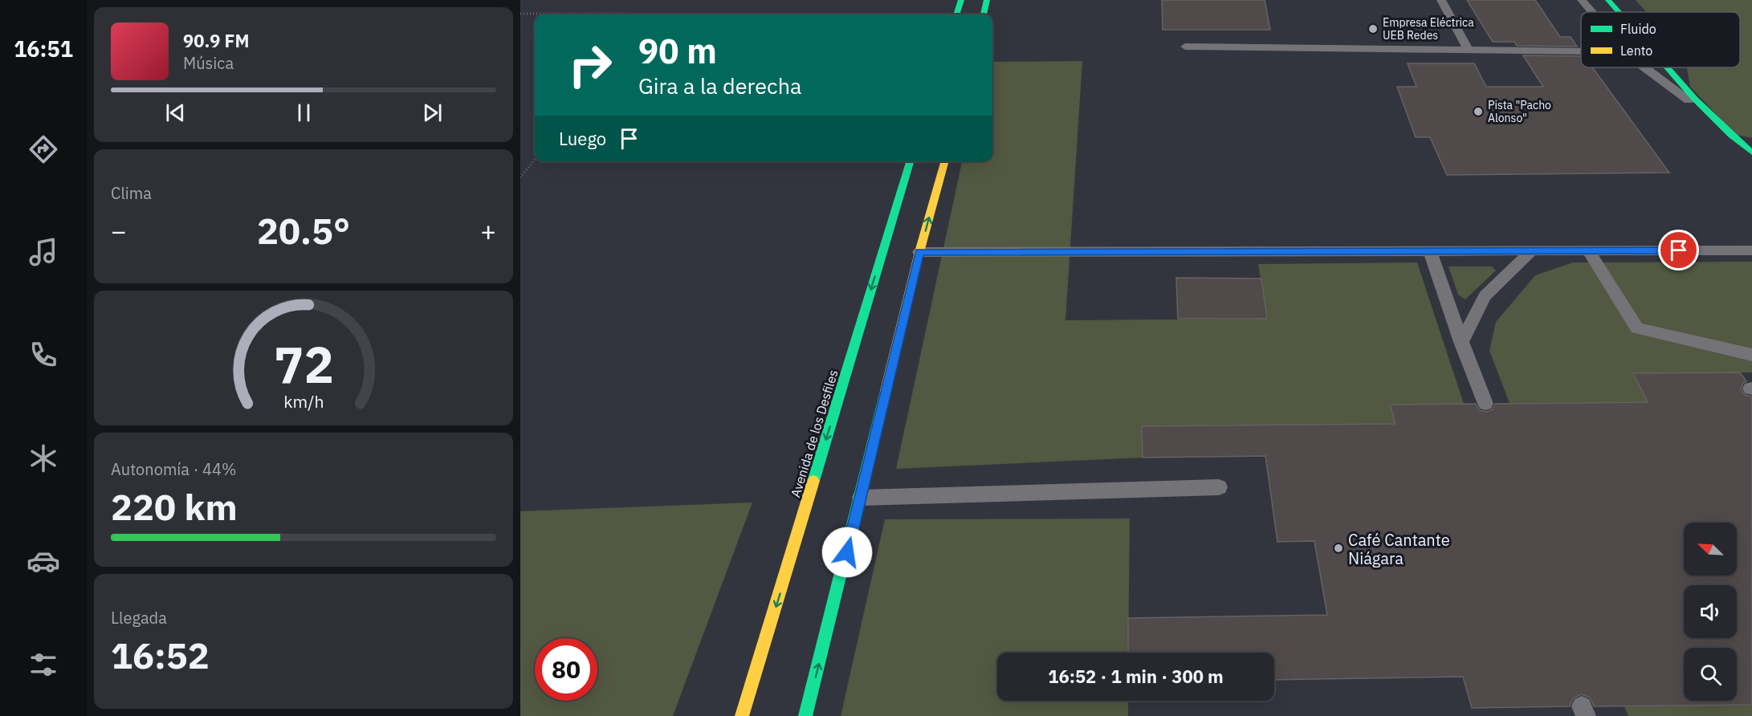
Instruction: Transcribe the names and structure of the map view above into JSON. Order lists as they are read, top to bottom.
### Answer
{
  "streets": {
    "main road": ["Avenida de los Desfiles"]
  },
  "places": ["Empresa Eléctrica UEB Redes", "Pista \"Pacho Alonso\"", "Café Cantante Niágara"],
  "legend": ["Fluido", "Lento"],
  "north": "top left",
  "page": {
    "tabs": "16:51",
    "turn": ["90 m", "Gira a la derecha"],
    "song": ["90.9 FM", "Música"],
    "then": "Luego",
    "tile": [
      "Clima",
      ["Autonomía · 44%", "220 km"],
      ["Llegada", "16:52"]
    ],
    "heat": ["−", "20.5°", "+"],
    "limit": "80",
    "trip": "16:52 · 1 min · 300 m",
    "gauge": ["72", "km/h"]
  }
}
